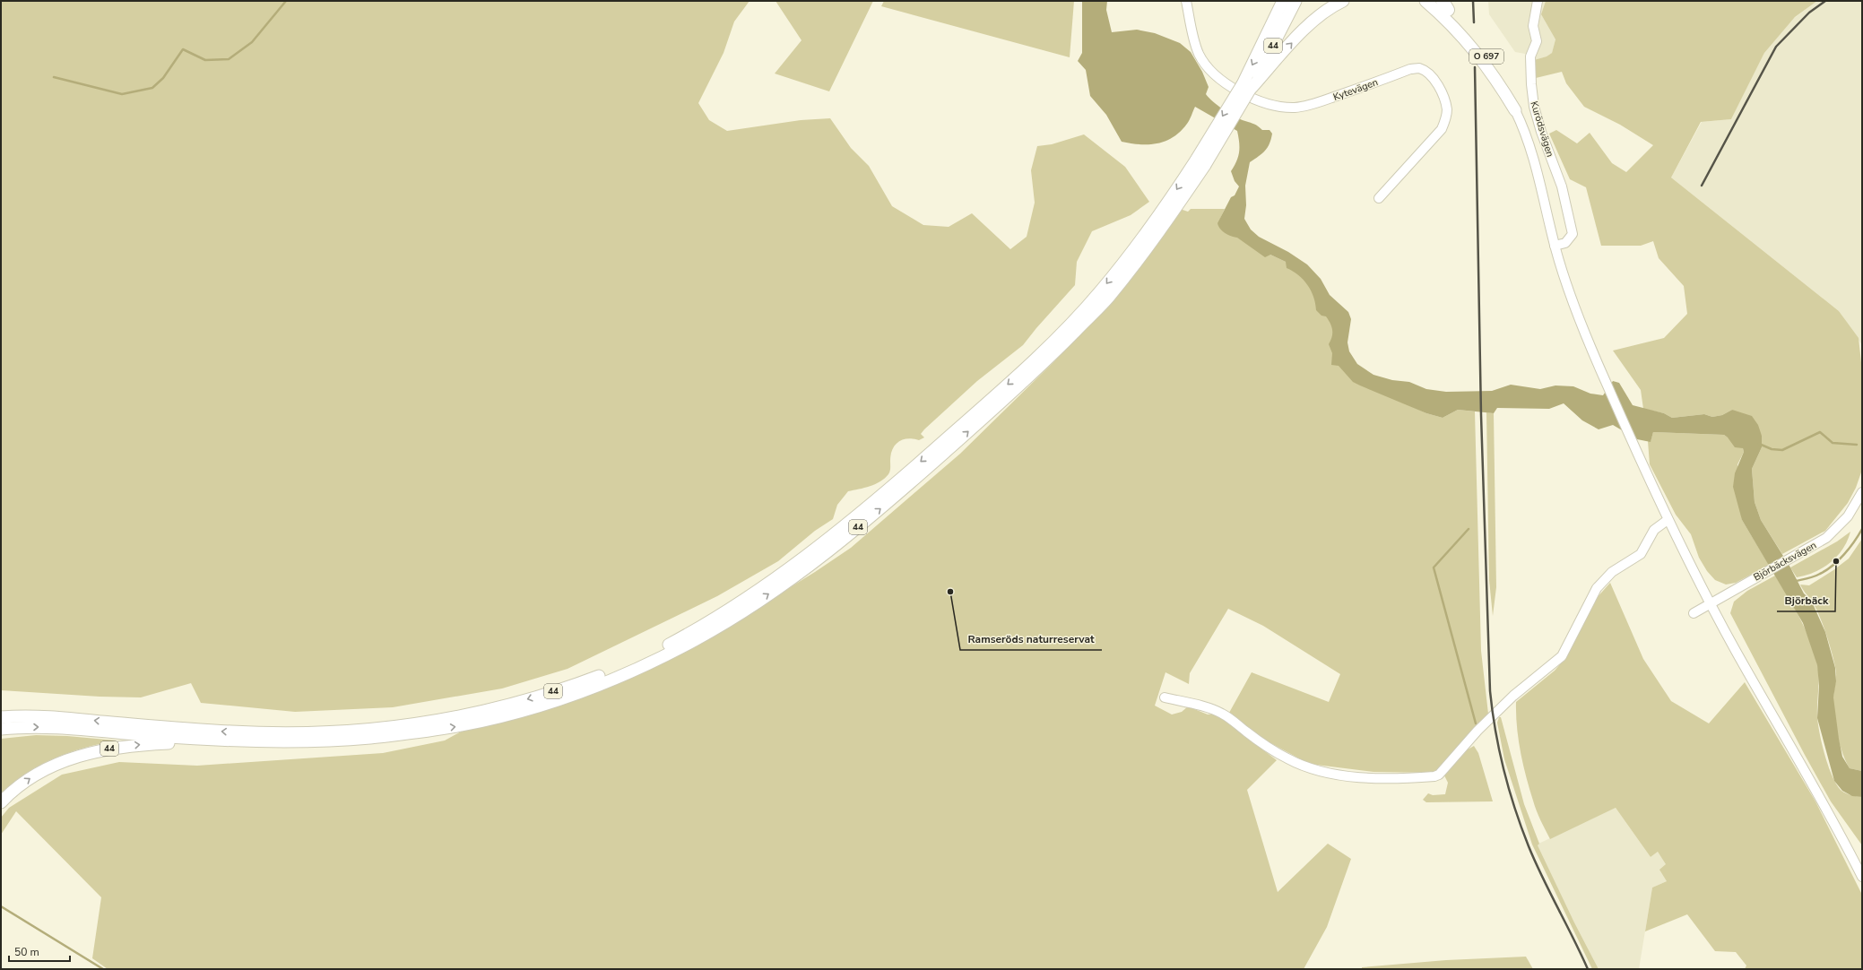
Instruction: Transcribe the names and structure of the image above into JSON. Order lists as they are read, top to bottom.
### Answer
{
  "streets": {
    "main road": ["44", "O 697"],
    "street": ["Kytevägen", "Kurödsvägen", "Björbäcksvägen"]
  },
  "crossings": [
    ["O 697", "Kurödsvägen"],
    ["O 697", "Björbäcksvägen"]
  ],
  "places": ["Björbäck", "Ramseröds naturreservat"],
  "scale_bar": "50 m"
}
